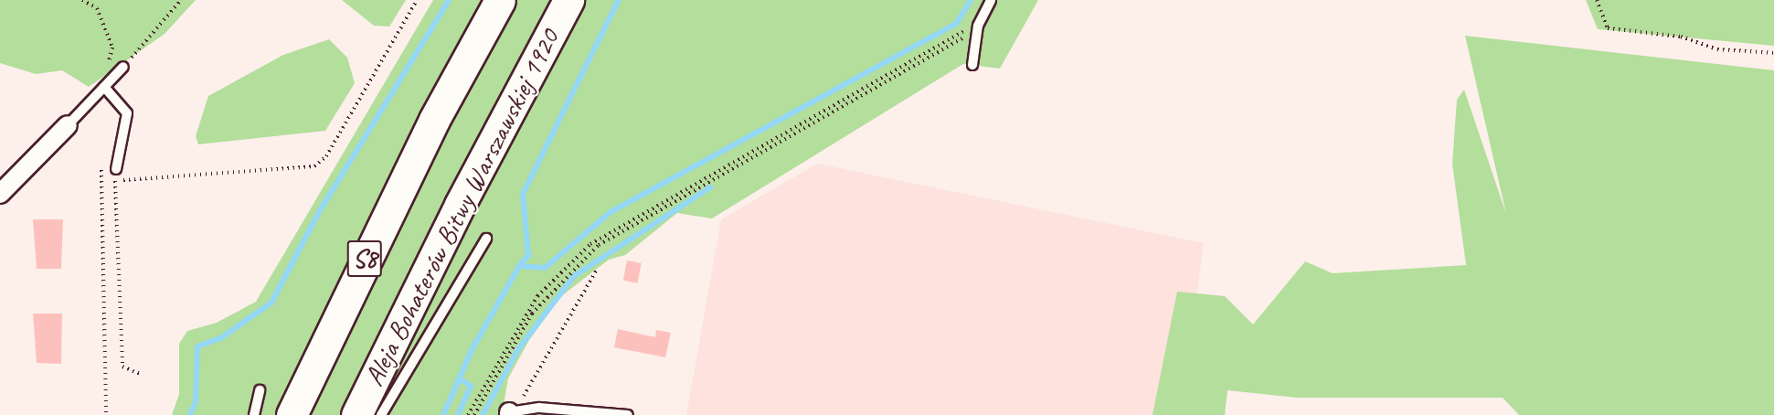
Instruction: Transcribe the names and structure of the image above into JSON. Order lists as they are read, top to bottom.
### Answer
{
  "streets": {
    "highway": ["Aleja Bohaterów Bitwy Warszawskiej 1920", "S8"]
  }
}
